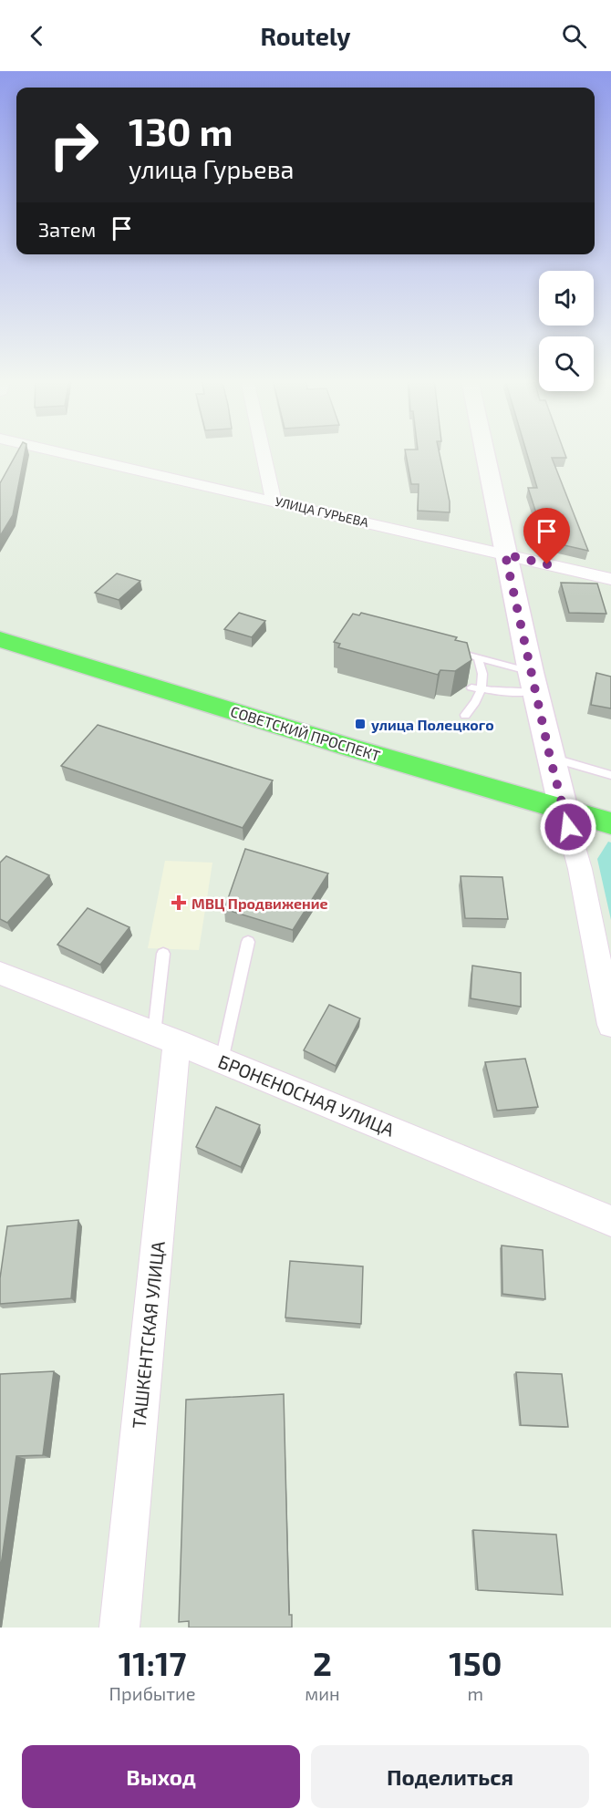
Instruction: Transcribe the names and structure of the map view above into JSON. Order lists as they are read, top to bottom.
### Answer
{
  "streets": {
    "main road": ["СОВЕТСКИЙ ПРОСПЕКТ"],
    "street": ["УЛИЦА ГУРЬЕВА", "БРОНЕНОСНАЯ УЛИЦА", "ТАШКЕНТСКАЯ УЛИЦА"]
  },
  "crossings": [
    ["БРОНЕНОСНАЯ УЛИЦА", "ТАШКЕНТСКАЯ УЛИЦА"]
  ],
  "places": {
    "transit": ["улица Полецкого"],
    "health": ["МВЦ Продвижение"]
  },
  "page": {
    "header": "Routely",
    "turn": ["130 m", "улица Гурьева"],
    "then": "Затем",
    "eta": [
      "11:17",
      "Прибытие",
      "2",
      "мин",
      "150",
      "m"
    ],
    "buttons": ["Выход", "Поделиться"]
  }
}
